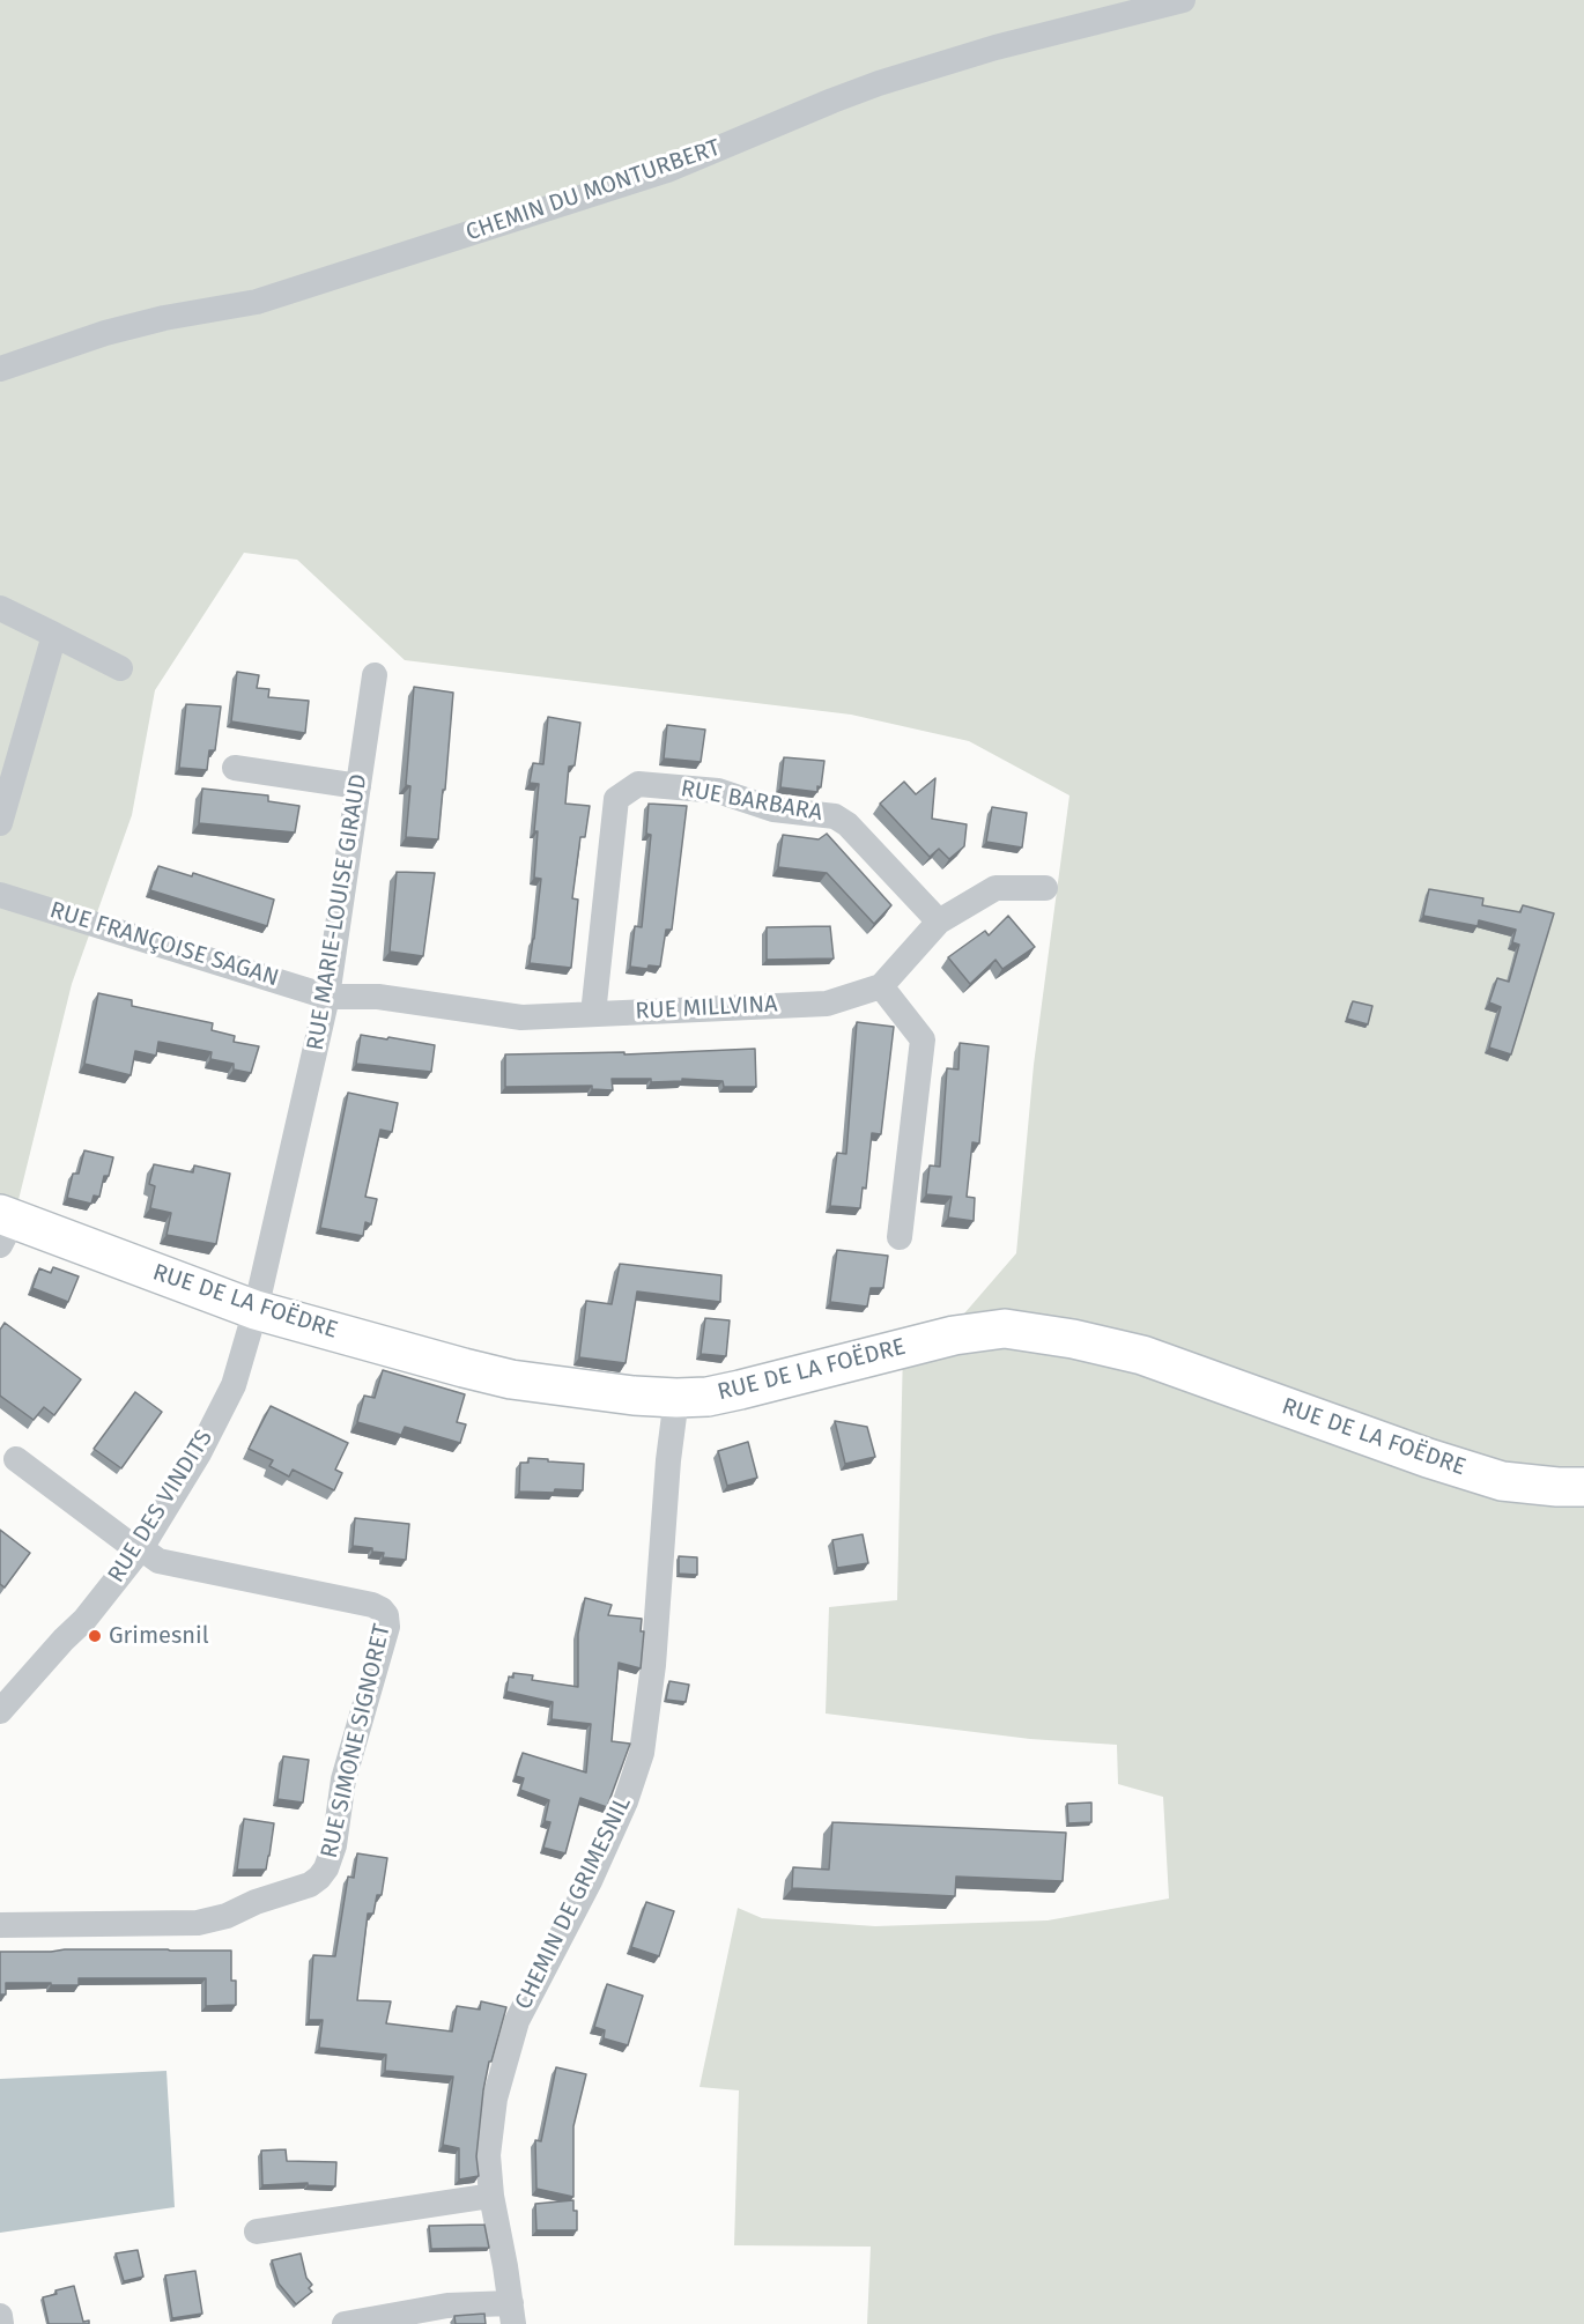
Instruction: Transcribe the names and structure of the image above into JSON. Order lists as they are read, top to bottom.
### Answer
{
  "streets": {
    "street": [
      "CHEMIN DU MONTURBERT",
      "RUE BARBARA",
      "RUE MARIE-LOUISE GIRAUD",
      "RUE FRANÇOISE SAGAN",
      "RUE MILLVINA",
      "RUE DE LA FOËDRE",
      "RUE DES VINDITS",
      "RUE SIMONE SIGNORET",
      "CHEMIN DE GRIMESNIL"
    ]
  },
  "crossings": [
    ["RUE BARBARA", "RUE MILLVINA"],
    ["RUE MARIE-LOUISE GIRAUD", "RUE FRANÇOISE SAGAN"],
    ["RUE MARIE-LOUISE GIRAUD", "RUE MILLVINA"],
    ["RUE MARIE-LOUISE GIRAUD", "RUE DE LA FOËDRE"],
    ["RUE MARIE-LOUISE GIRAUD", "RUE DES VINDITS"],
    ["RUE FRANÇOISE SAGAN", "RUE MILLVINA"],
    ["RUE DE LA FOËDRE", "RUE DES VINDITS"],
    ["RUE DE LA FOËDRE", "CHEMIN DE GRIMESNIL"],
    ["RUE DES VINDITS", "RUE SIMONE SIGNORET"]
  ],
  "places": ["Grimesnil"]
}
